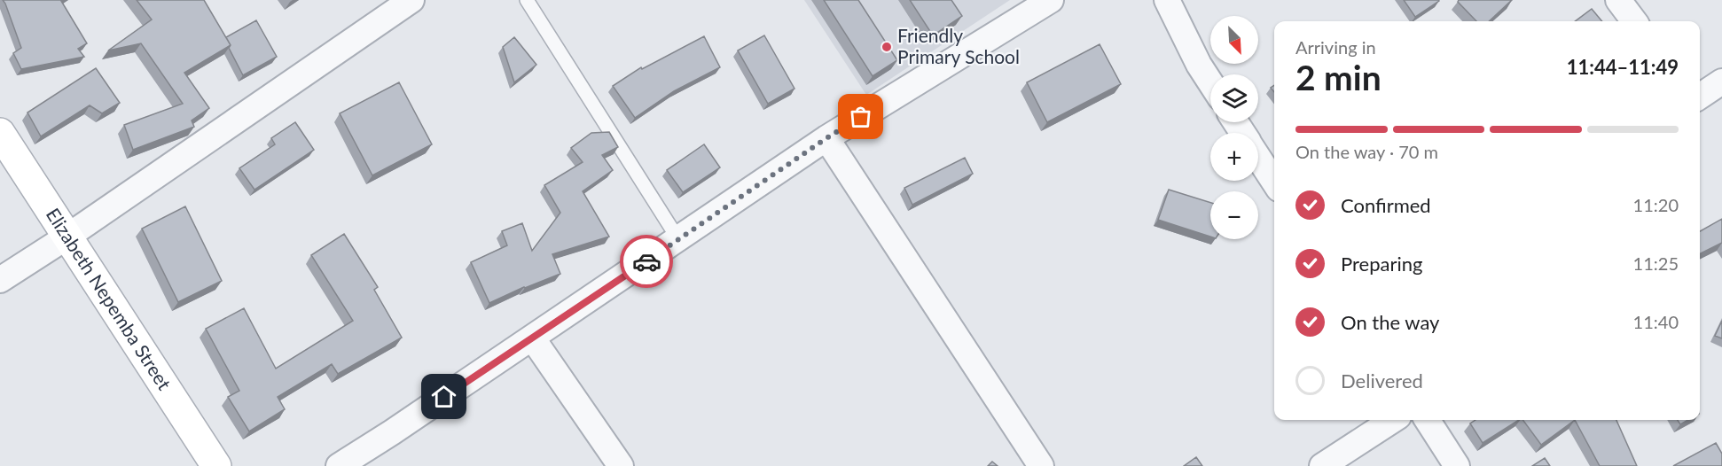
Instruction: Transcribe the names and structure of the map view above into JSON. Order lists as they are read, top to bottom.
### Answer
{
  "streets": {
    "street": ["Elizabeth Nepemba Street"]
  },
  "places": ["Friendly Primary School"],
  "north": "bottom right",
  "page": {
    "map_buttons": ["+", "−"],
    "heading": ["2 min", "Arriving in", "11:44–11:49"],
    "bar": "On the way · 70 m",
    "list": [
      ["Confirmed", "11:20"],
      ["Preparing", "11:25"],
      ["On the way", "11:40"],
      "Delivered"
    ]
  }
}
